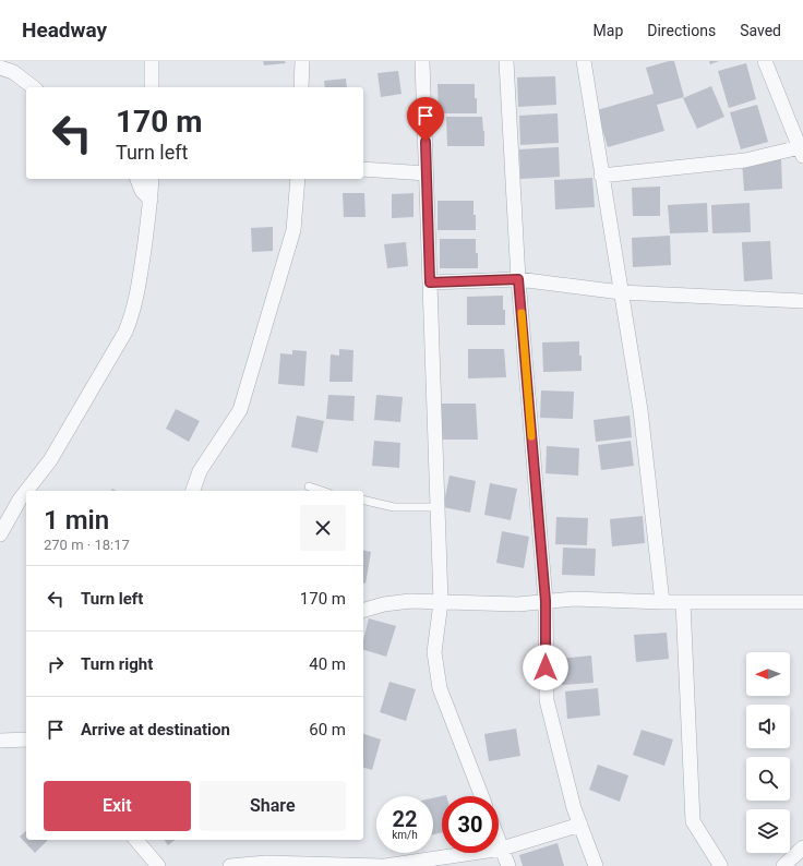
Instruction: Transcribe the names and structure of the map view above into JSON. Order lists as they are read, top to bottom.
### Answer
{
  "north": "left",
  "page": {
    "header": "Headway",
    "nav": ["Map", "Directions", "Saved"],
    "turn": ["170 m", "Turn left"],
    "heading": ["1 min", "270 m · 18:17"],
    "list": [
      {
        "name": "Turn left",
        "value": "170 m"
      },
      {
        "name": "Turn right",
        "value": "40 m"
      },
      {
        "name": "Arrive at destination",
        "value": "60 m"
      }
    ],
    "buttons": ["Exit", "Share"],
    "speed": "22 km/h",
    "limit": "30"
  }
}
